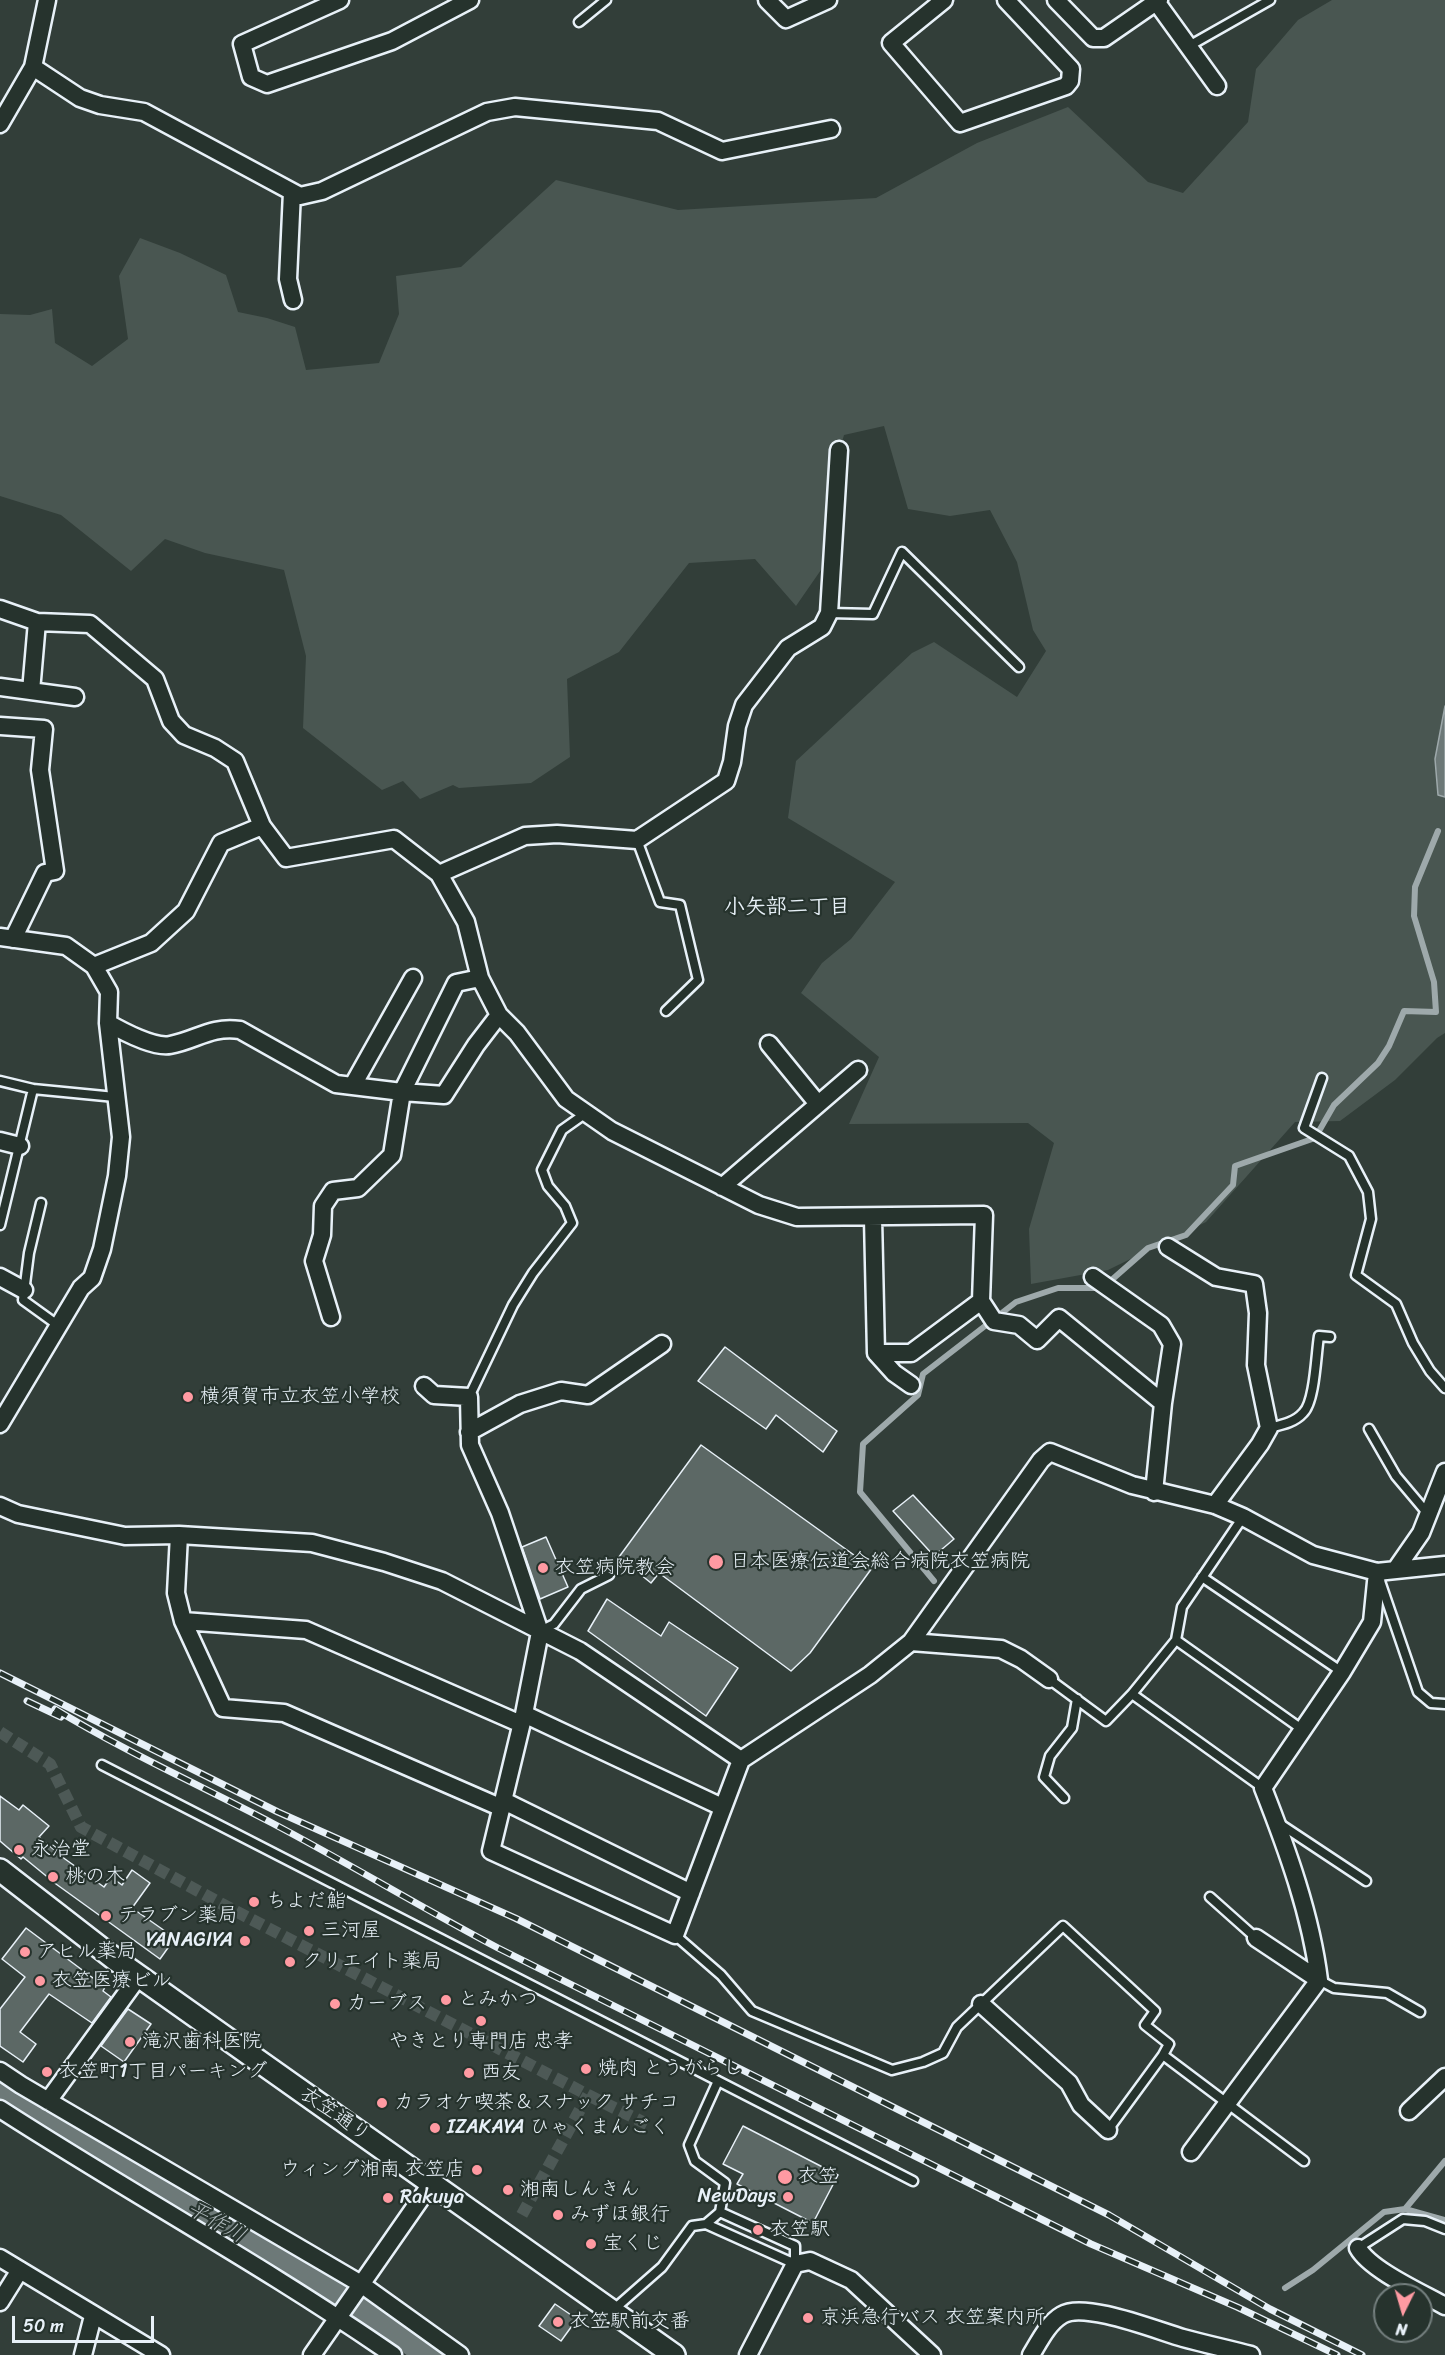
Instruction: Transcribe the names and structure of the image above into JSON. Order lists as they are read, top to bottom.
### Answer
{
  "streets": {
    "street": ["衣笠通り"]
  },
  "districts": ["小矢部二丁目"],
  "water": ["平作川"],
  "places": [
    "横須賀市立衣笠小学校",
    "日本医療伝道会総合病院衣笠病院",
    "衣笠病院教会",
    "永治堂",
    "桃の木",
    "ちよだ鮨",
    "テラブン薬局",
    "三河屋",
    "YANAGIYA",
    "アヒル薬局",
    "クリエイト薬局",
    "衣笠医療ビル",
    "とみかつ",
    "カーブス",
    "やきとり専門店 忠孝",
    "滝沢歯科医院",
    "焼肉 とうがらし",
    "衣笠町1丁目パーキング",
    "西友",
    "カラオケ喫茶＆スナック サチコ",
    "IZAKAYA ひゃくまんごく",
    "ウィング湘南 衣笠店",
    "衣笠",
    "湘南しんきん",
    "NewDays",
    "Rakuya",
    "みずほ銀行",
    "衣笠駅",
    "宝くじ",
    "京浜急行バス 衣笠案内所",
    "衣笠駅前交番"
  ],
  "scale_bar": "50 m",
  "north": "bottom"
}
